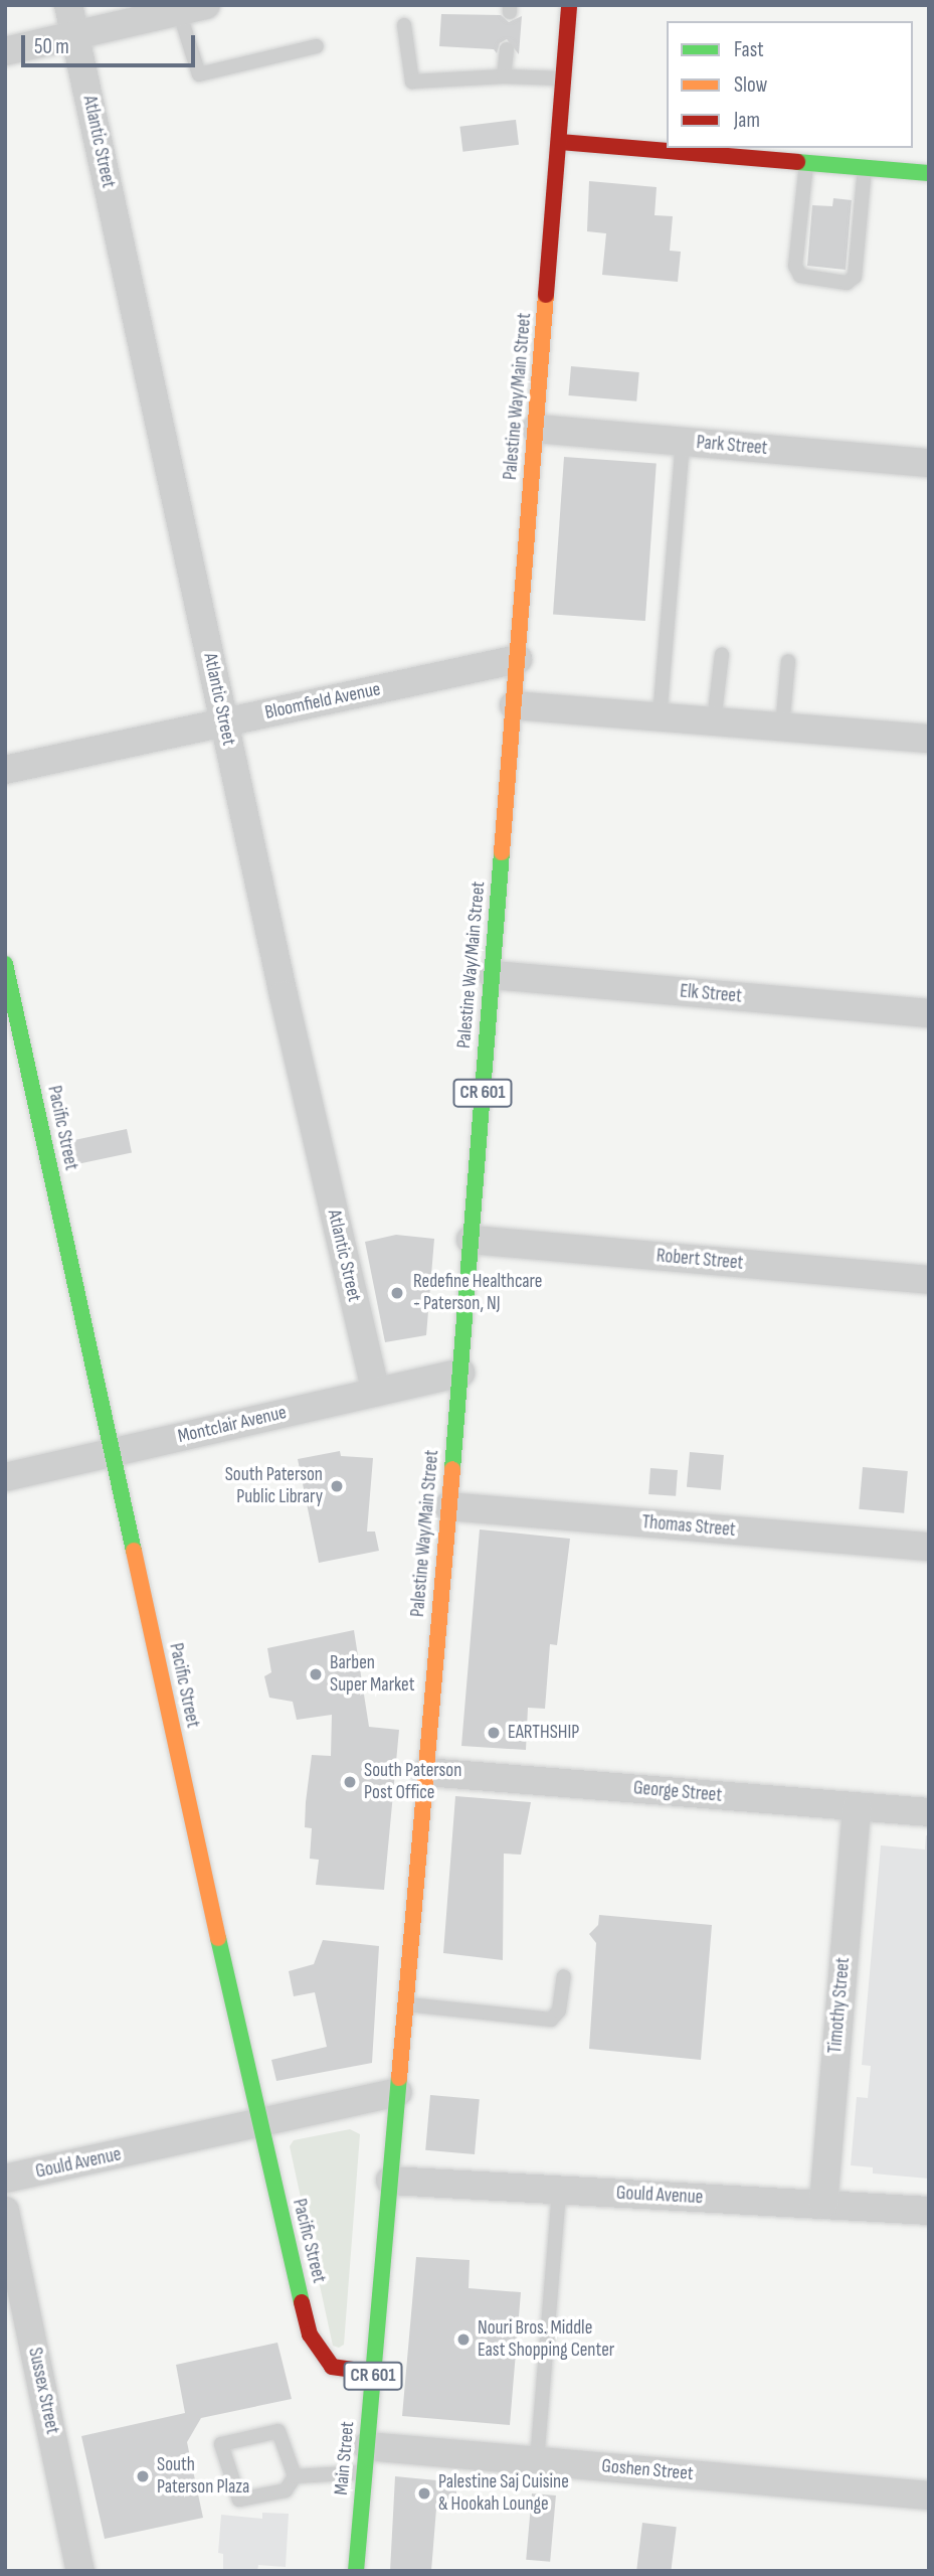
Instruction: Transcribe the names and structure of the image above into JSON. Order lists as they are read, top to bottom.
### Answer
{
  "streets": {
    "main road": [
      "Palestine Way/Main Street",
      "CR 601",
      "Pacific Street",
      "Main Street"
    ],
    "street": [
      "Atlantic Street",
      "Park Street",
      "Bloomfield Avenue",
      "Elk Street",
      "Robert Street",
      "Montclair Avenue",
      "Thomas Street",
      "George Street",
      "Timothy Street",
      "Gould Avenue",
      "Sussex Street",
      "Goshen Street"
    ]
  },
  "crossings": [
    ["Atlantic Street", "Bloomfield Avenue"],
    ["Atlantic Street", "Montclair Avenue"],
    ["Palestine Way/Main Street", "Park Street"],
    ["Palestine Way/Main Street", "Bloomfield Avenue"],
    ["Palestine Way/Main Street", "Elk Street"],
    ["Palestine Way/Main Street", "Robert Street"],
    ["Palestine Way/Main Street", "Montclair Avenue"],
    ["Palestine Way/Main Street", "Thomas Street"],
    ["Palestine Way/Main Street", "George Street"],
    ["Palestine Way/Main Street", "Gould Avenue"],
    ["Palestine Way/Main Street", "Main Street"],
    ["Pacific Street", "Montclair Avenue"],
    ["Pacific Street", "Gould Avenue"],
    ["Pacific Street", "Main Street"],
    ["George Street", "Timothy Street"],
    ["Timothy Street", "Gould Avenue"],
    ["Gould Avenue", "Main Street"],
    ["Main Street", "Goshen Street"]
  ],
  "places": [
    "Redefine Healthcare - Paterson, NJ",
    "South Paterson Public Library",
    "Barben Super Market",
    "EARTHSHIP",
    "South Paterson Post Office",
    "Nouri Bros. Middle East Shopping Center",
    "South Paterson Plaza",
    "Palestine Saj Cuisine & Hookah Lounge"
  ],
  "legend": ["Fast", "Slow", "Jam"],
  "scale_bar": "50 m"
}
